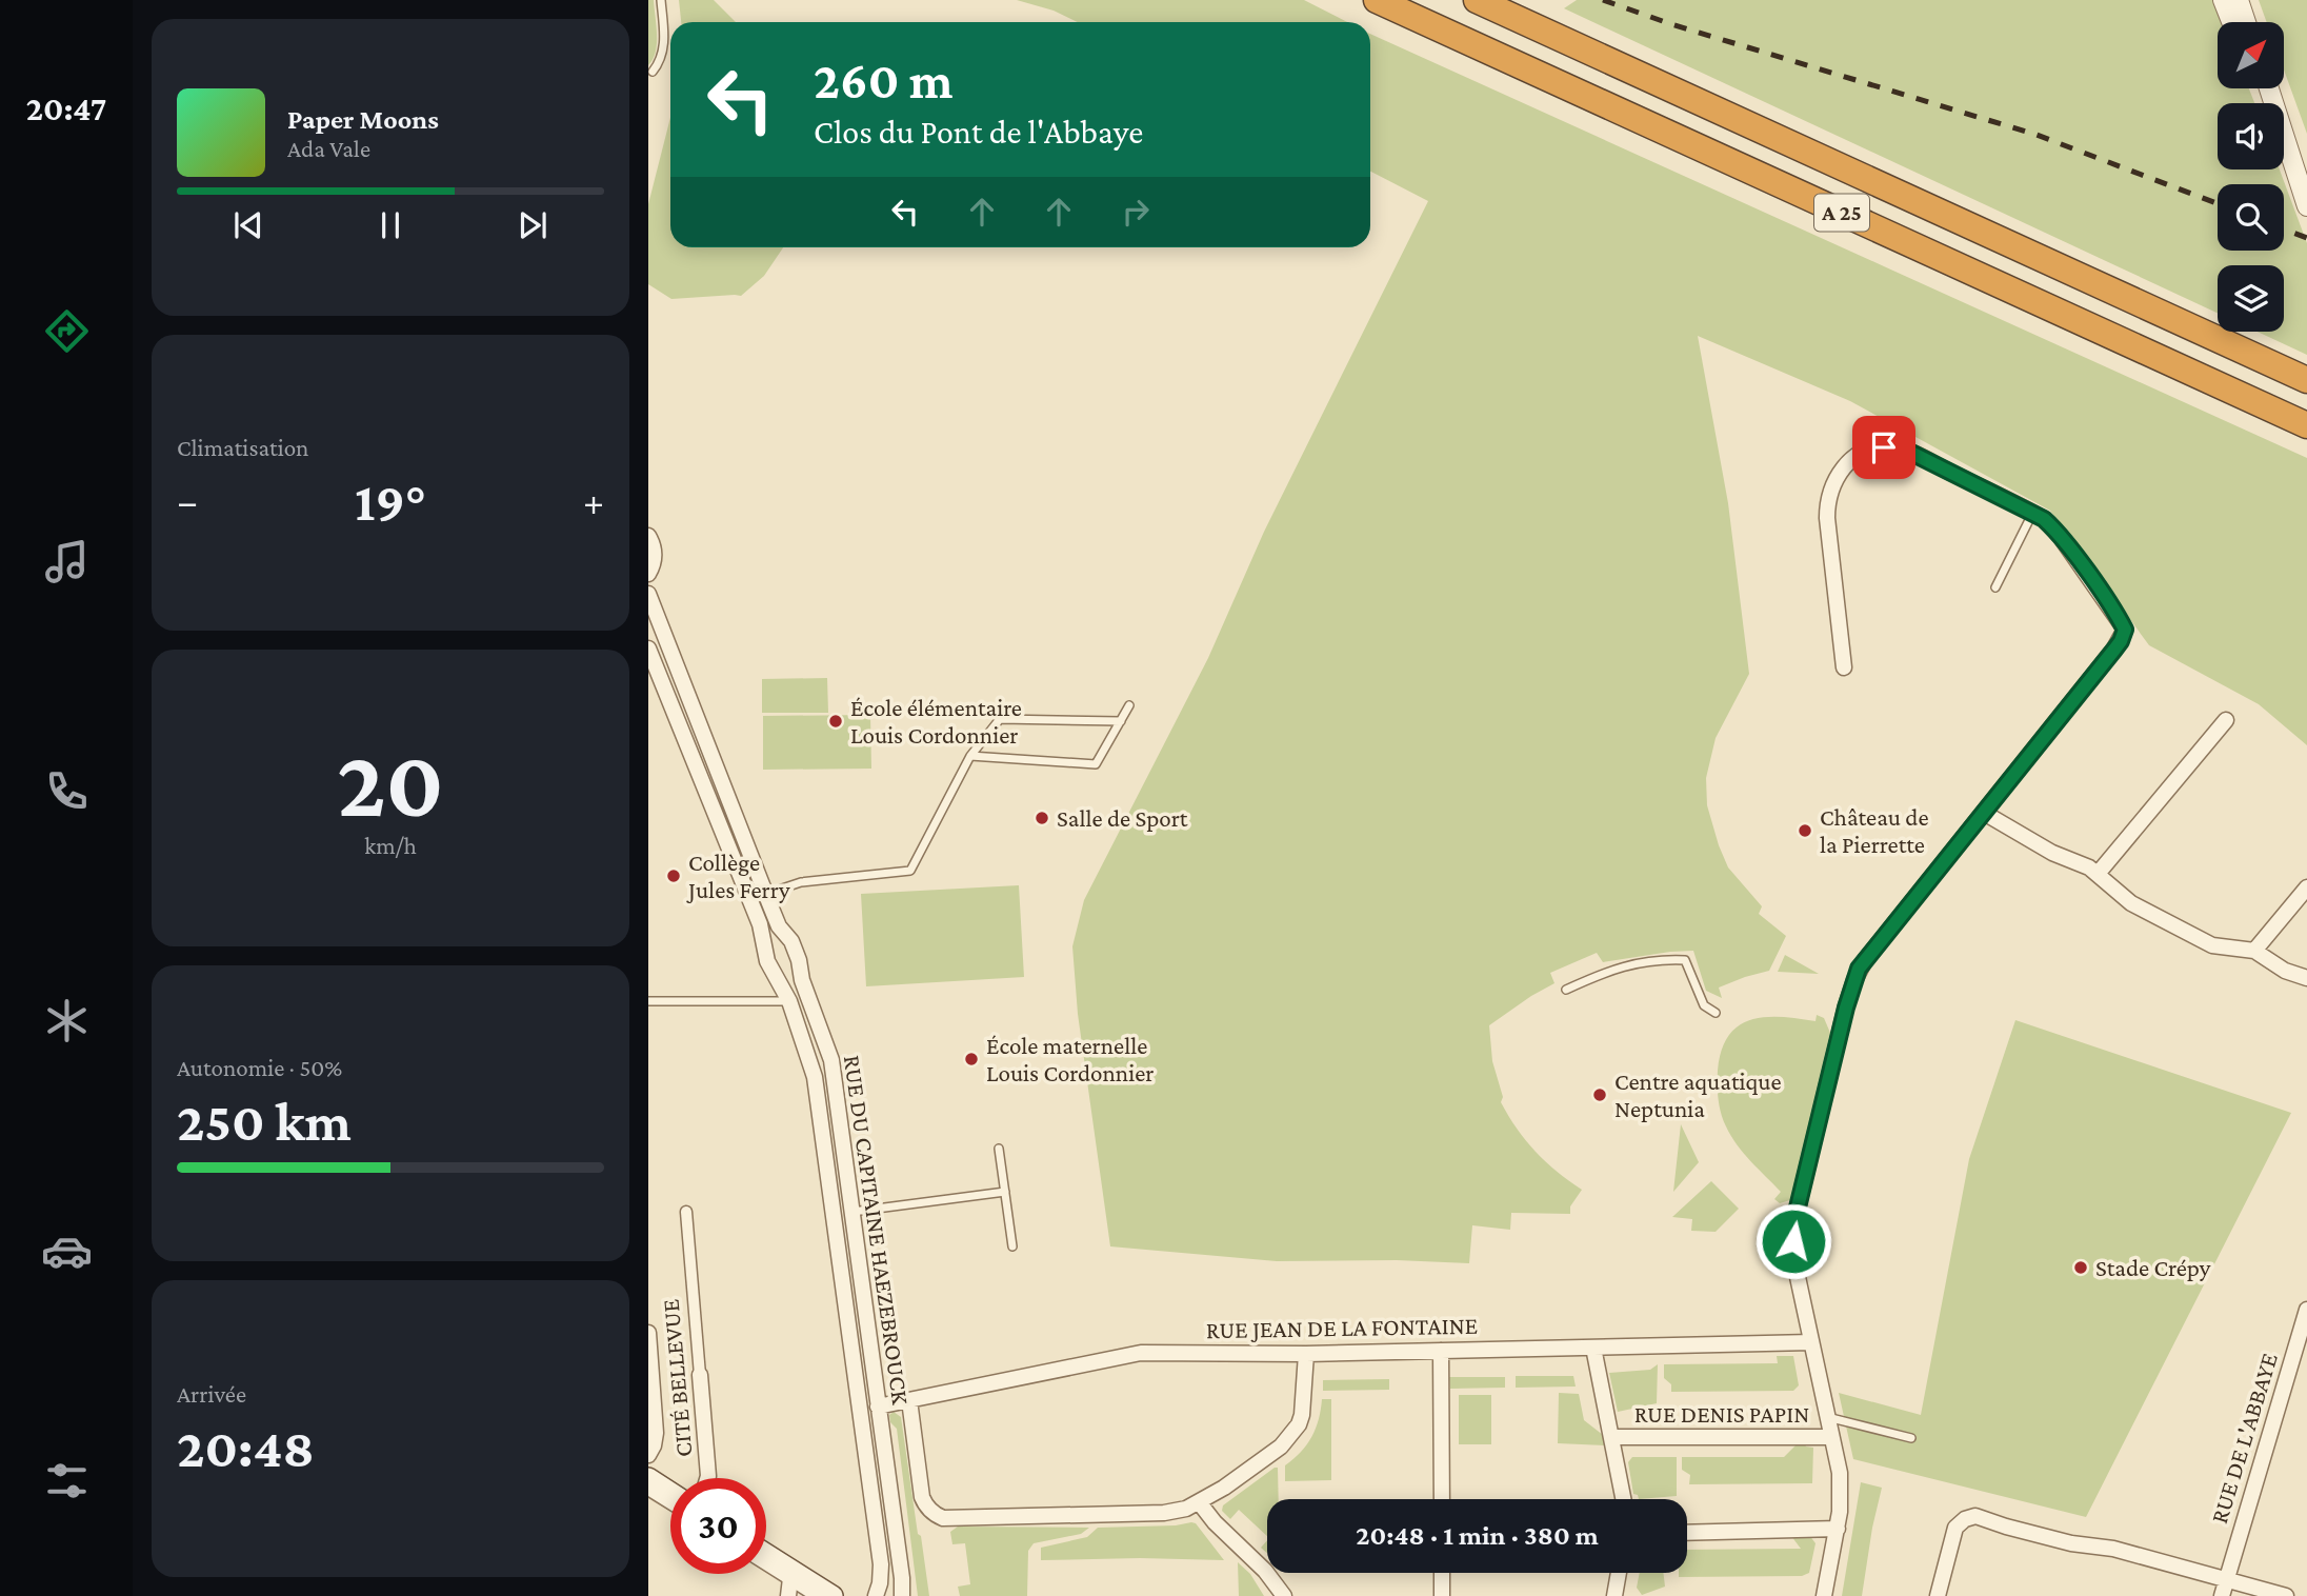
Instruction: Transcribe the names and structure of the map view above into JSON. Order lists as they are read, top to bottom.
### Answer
{
  "streets": {
    "highway": ["A 25"],
    "street": [
      "RUE DU CAPITAINE HAEZEBROUCK",
      "RUE JEAN DE LA FONTAINE",
      "CITÉ BELLEVUE",
      "RUE DENIS PAPIN",
      "RUE DE L'ABBAYE"
    ]
  },
  "crossings": [
    ["RUE DU CAPITAINE HAEZEBROUCK", "RUE JEAN DE LA FONTAINE"]
  ],
  "places": [
    "École élémentaire Louis Cordonnier",
    "Salle de Sport",
    "Château de la Pierrette",
    "Collège Jules Ferry",
    "École maternelle Louis Cordonnier",
    "Centre aquatique Neptunia",
    "Stade Crépy"
  ],
  "north": "top right",
  "page": {
    "tabs": "20:47",
    "turn": ["260 m", "Clos du Pont de l'Abbaye"],
    "song": ["Paper Moons", "Ada Vale"],
    "tile": [
      "Climatisation",
      ["20", "km/h"],
      ["Autonomie · 50%", "250 km"],
      ["Arrivée", "20:48"]
    ],
    "heat": ["−", "19°", "+"],
    "limit": "30",
    "trip": "20:48 · 1 min · 380 m"
  }
}
